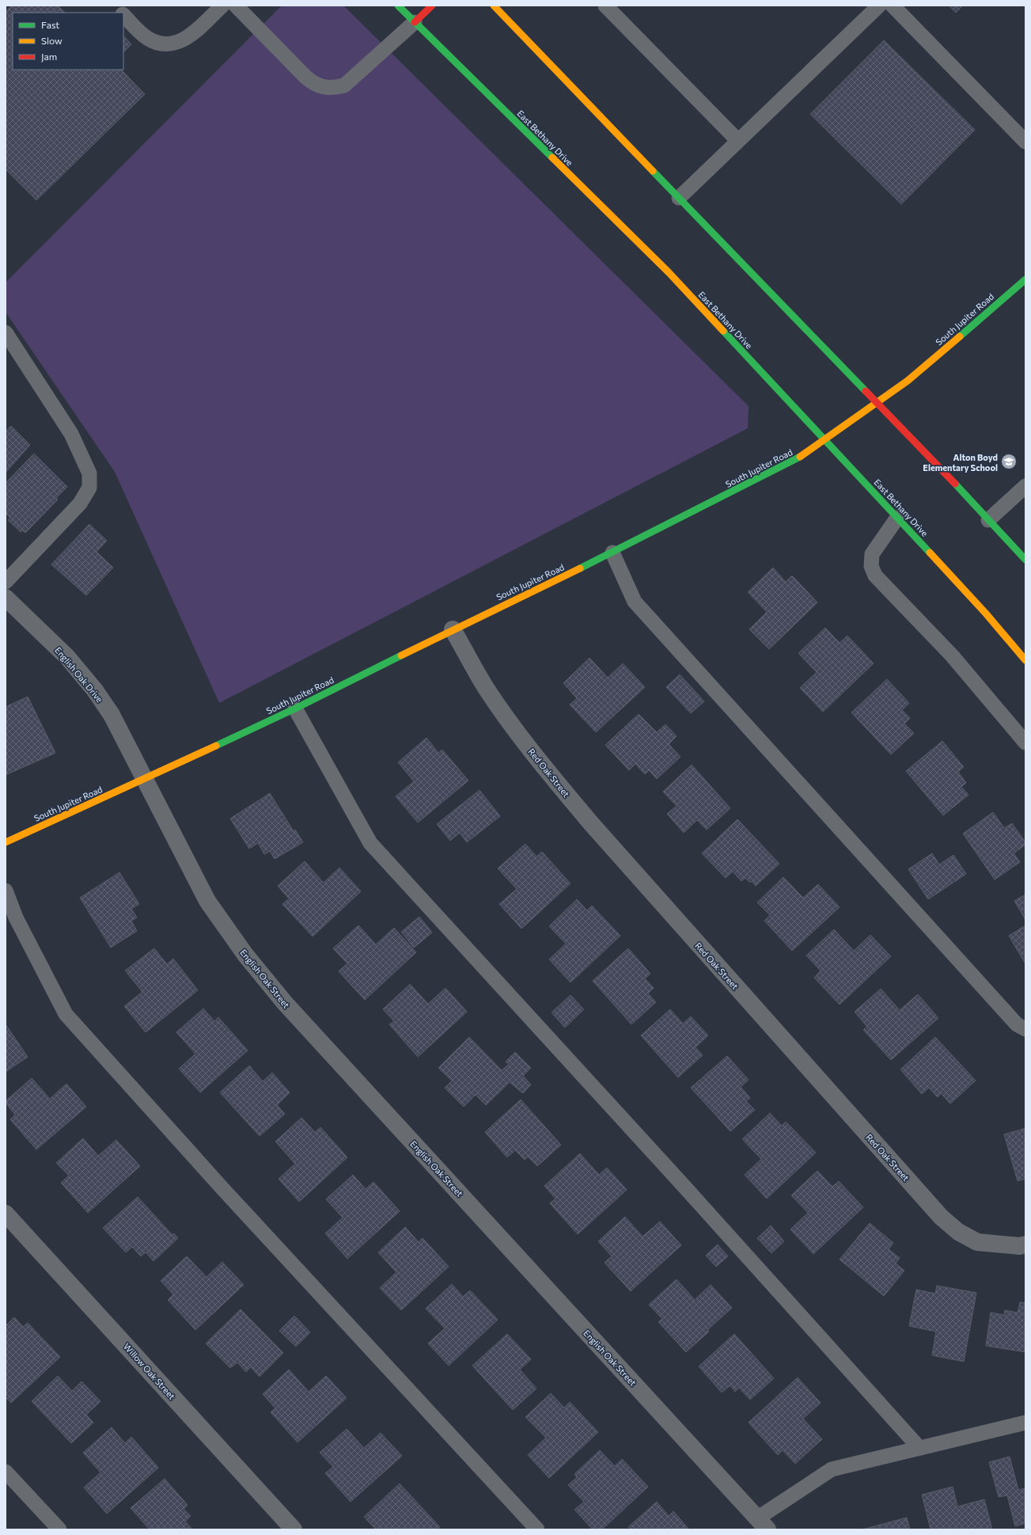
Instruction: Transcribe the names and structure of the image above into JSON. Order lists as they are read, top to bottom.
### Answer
{
  "streets": {
    "main road": ["East Bethany Drive", "South Jupiter Road"],
    "street": [
      "English Oak Drive",
      "Red Oak Street",
      "English Oak Street",
      "Willow Oak Street"
    ]
  },
  "crossings": [
    ["East Bethany Drive", "South Jupiter Road"],
    ["South Jupiter Road", "English Oak Drive"],
    ["South Jupiter Road", "Red Oak Street"],
    ["South Jupiter Road", "English Oak Street"],
    ["English Oak Drive", "English Oak Street"]
  ],
  "places": {
    "school or university": ["Alton Boyd Elementary School"]
  },
  "legend": ["Fast", "Slow", "Jam"]
}
